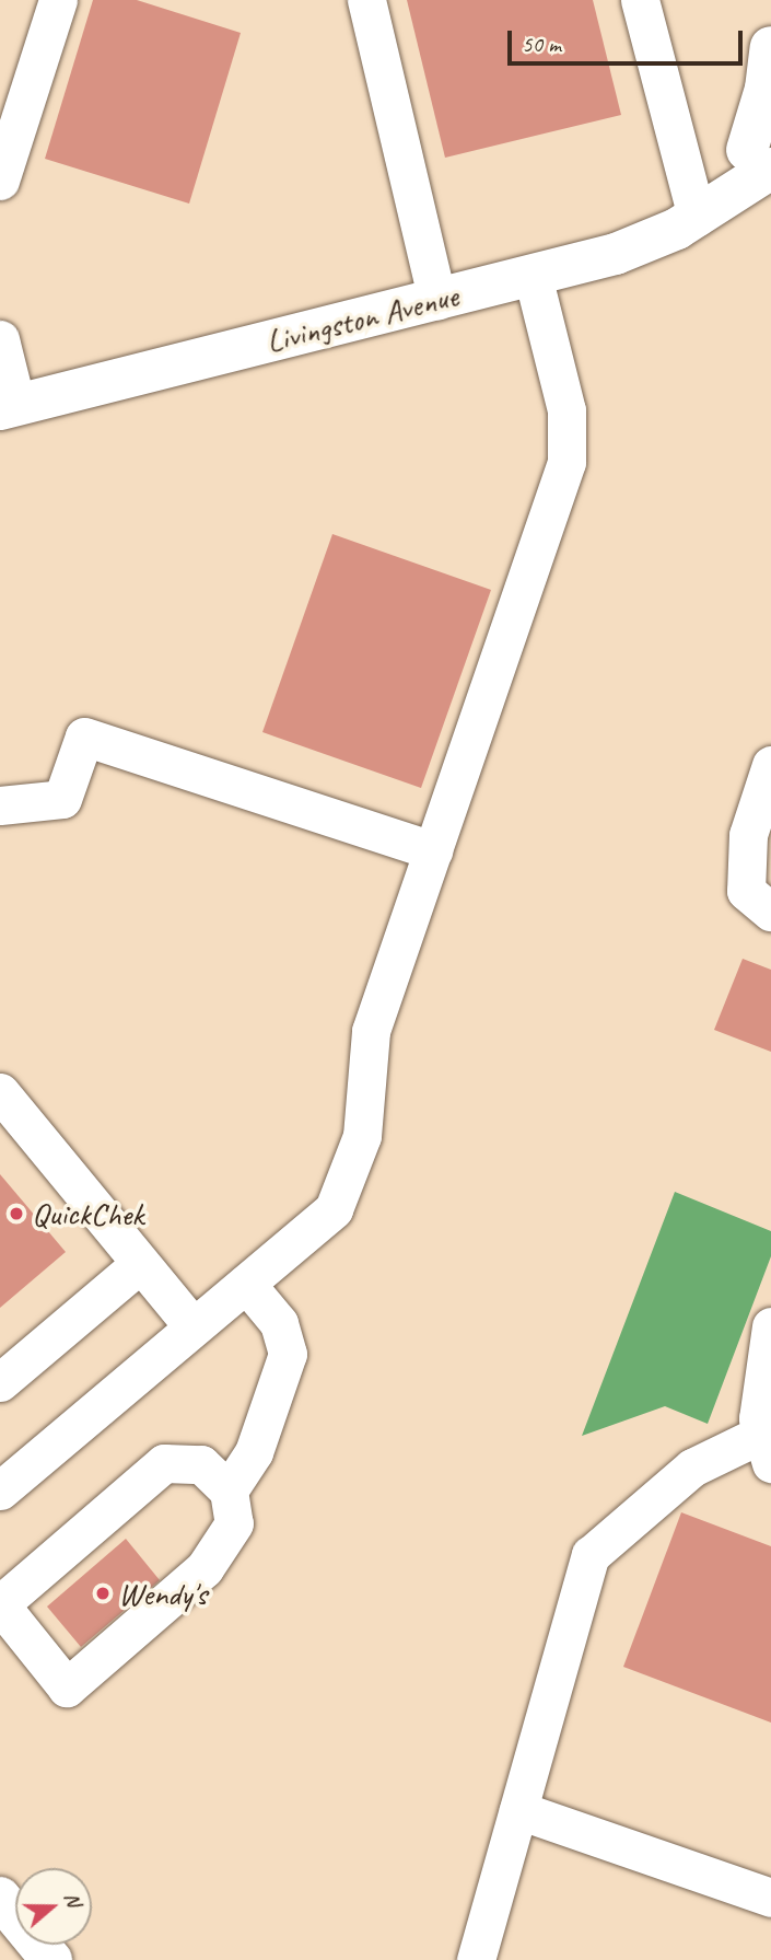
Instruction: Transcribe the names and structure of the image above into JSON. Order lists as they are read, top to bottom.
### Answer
{
  "streets": {
    "main road": ["Livingston Avenue"]
  },
  "places": ["QuickChek", "Wendy's"],
  "scale_bar": "50 m",
  "north": "right"
}
